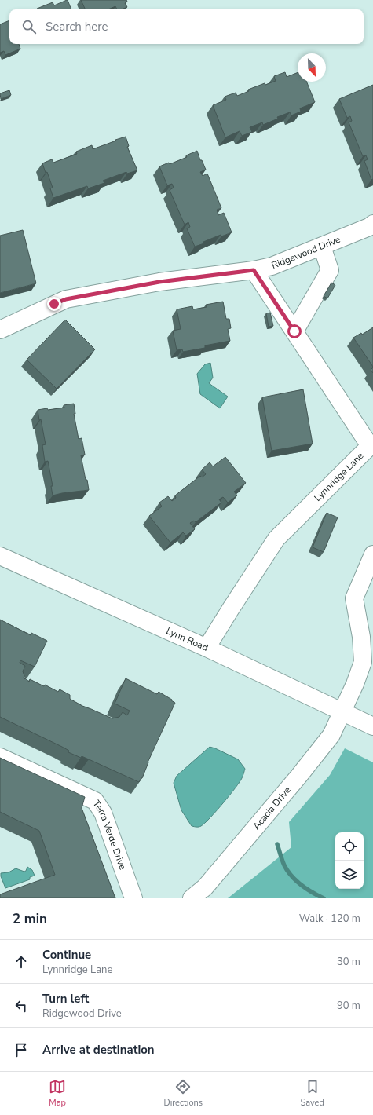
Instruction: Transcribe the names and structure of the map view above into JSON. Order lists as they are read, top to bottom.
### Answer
{
  "streets": {
    "street": [
      "Ridgewood Drive",
      "Lynnridge Lane",
      "Lynn Road",
      "Acacia Drive",
      "Terra Verde Drive"
    ]
  },
  "crossings": [
    ["Ridgewood Drive", "Lynnridge Lane"],
    ["Lynnridge Lane", "Lynn Road"],
    ["Lynn Road", "Acacia Drive"]
  ],
  "north": "bottom right",
  "page": {
    "search": "Search here",
    "heading": ["2 min", "Walk · 120 m"],
    "list": [
      ["Continue", "Lynnridge Lane", "30 m"],
      ["Turn left", "Ridgewood Drive", "90 m"],
      "Arrive at destination"
    ],
    "nav": ["Map", "Directions", "Saved"]
  }
}
